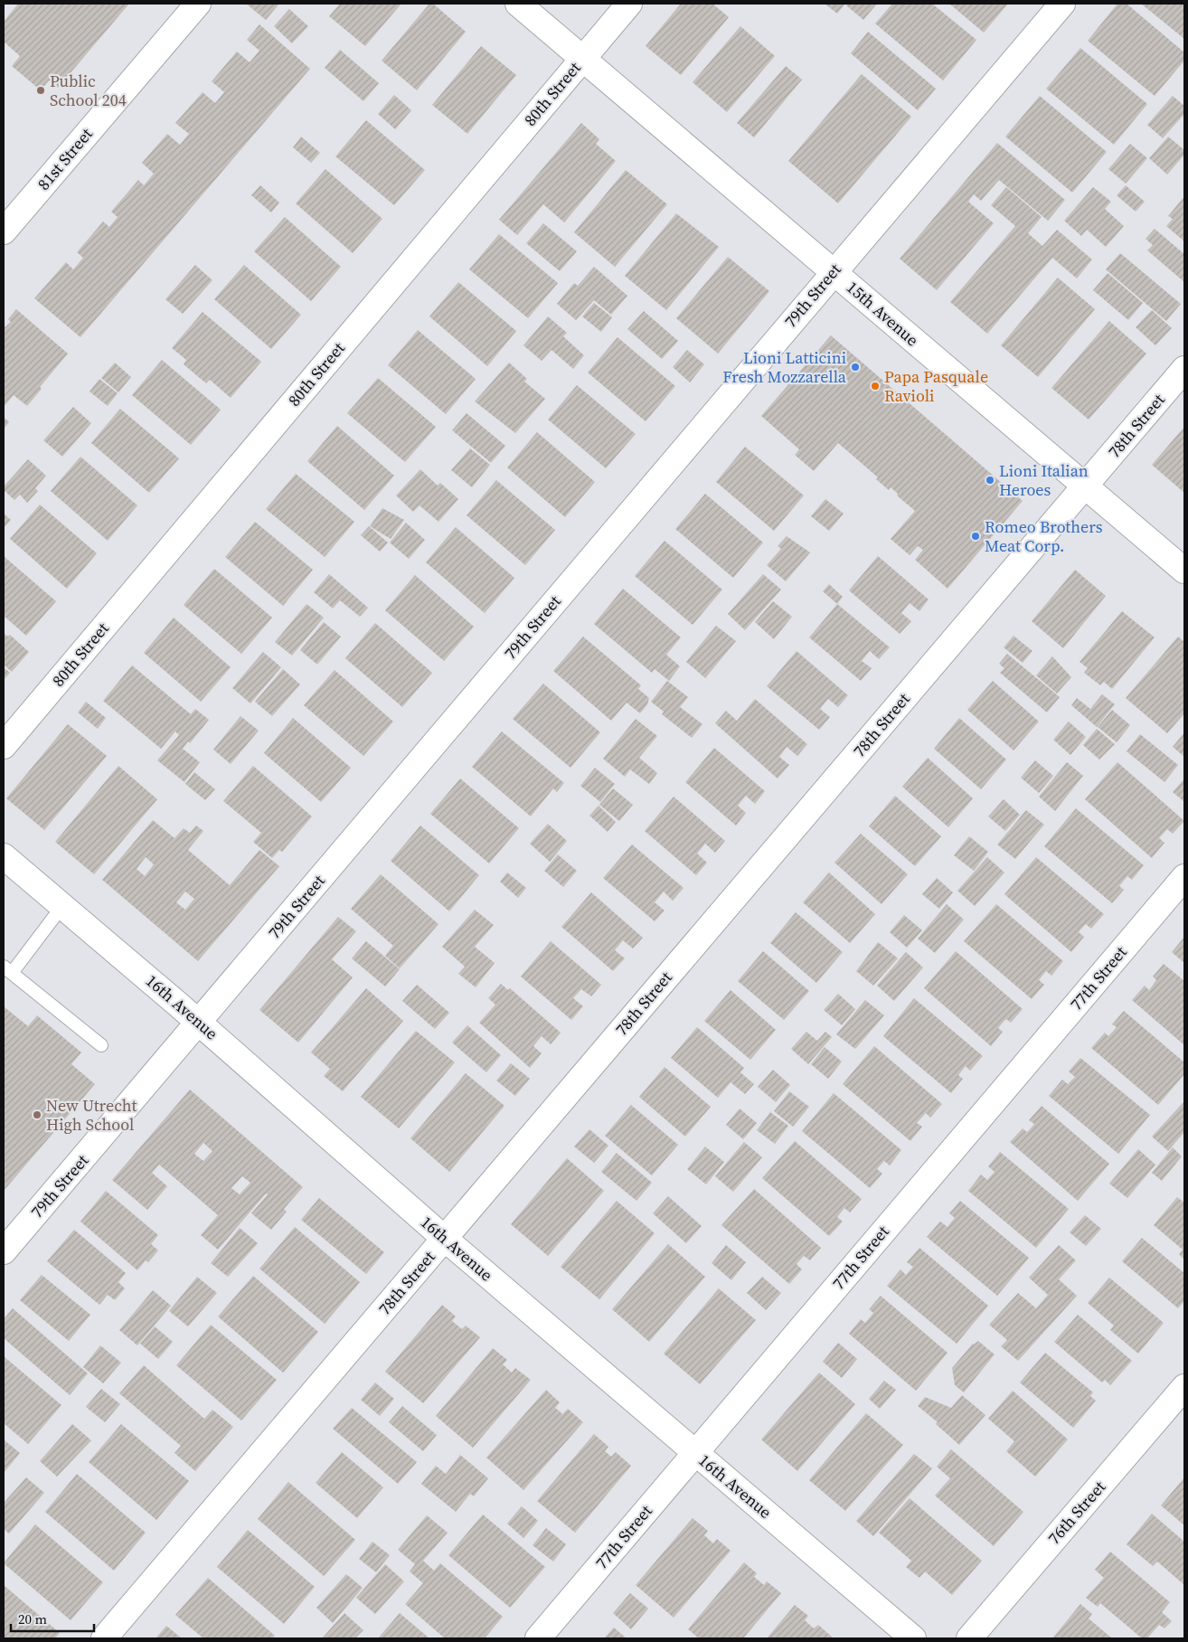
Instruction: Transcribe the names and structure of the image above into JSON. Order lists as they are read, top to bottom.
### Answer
{
  "streets": {
    "street": [
      "80th Street",
      "81st Street",
      "79th Street",
      "15th Avenue",
      "78th Street",
      "77th Street",
      "16th Avenue",
      "76th Street"
    ]
  },
  "crossings": [
    ["80th Street", "15th Avenue"],
    ["79th Street", "15th Avenue"],
    ["79th Street", "16th Avenue"],
    ["15th Avenue", "78th Street"],
    ["78th Street", "16th Avenue"],
    ["77th Street", "16th Avenue"]
  ],
  "places": [
    "Public School 204",
    "Lioni Latticini Fresh Mozzarella",
    "Papa Pasquale Ravioli",
    "Lioni Italian Heroes",
    "Romeo Brothers Meat Corp.",
    "New Utrecht High School"
  ],
  "scale_bar": "20 m"
}
